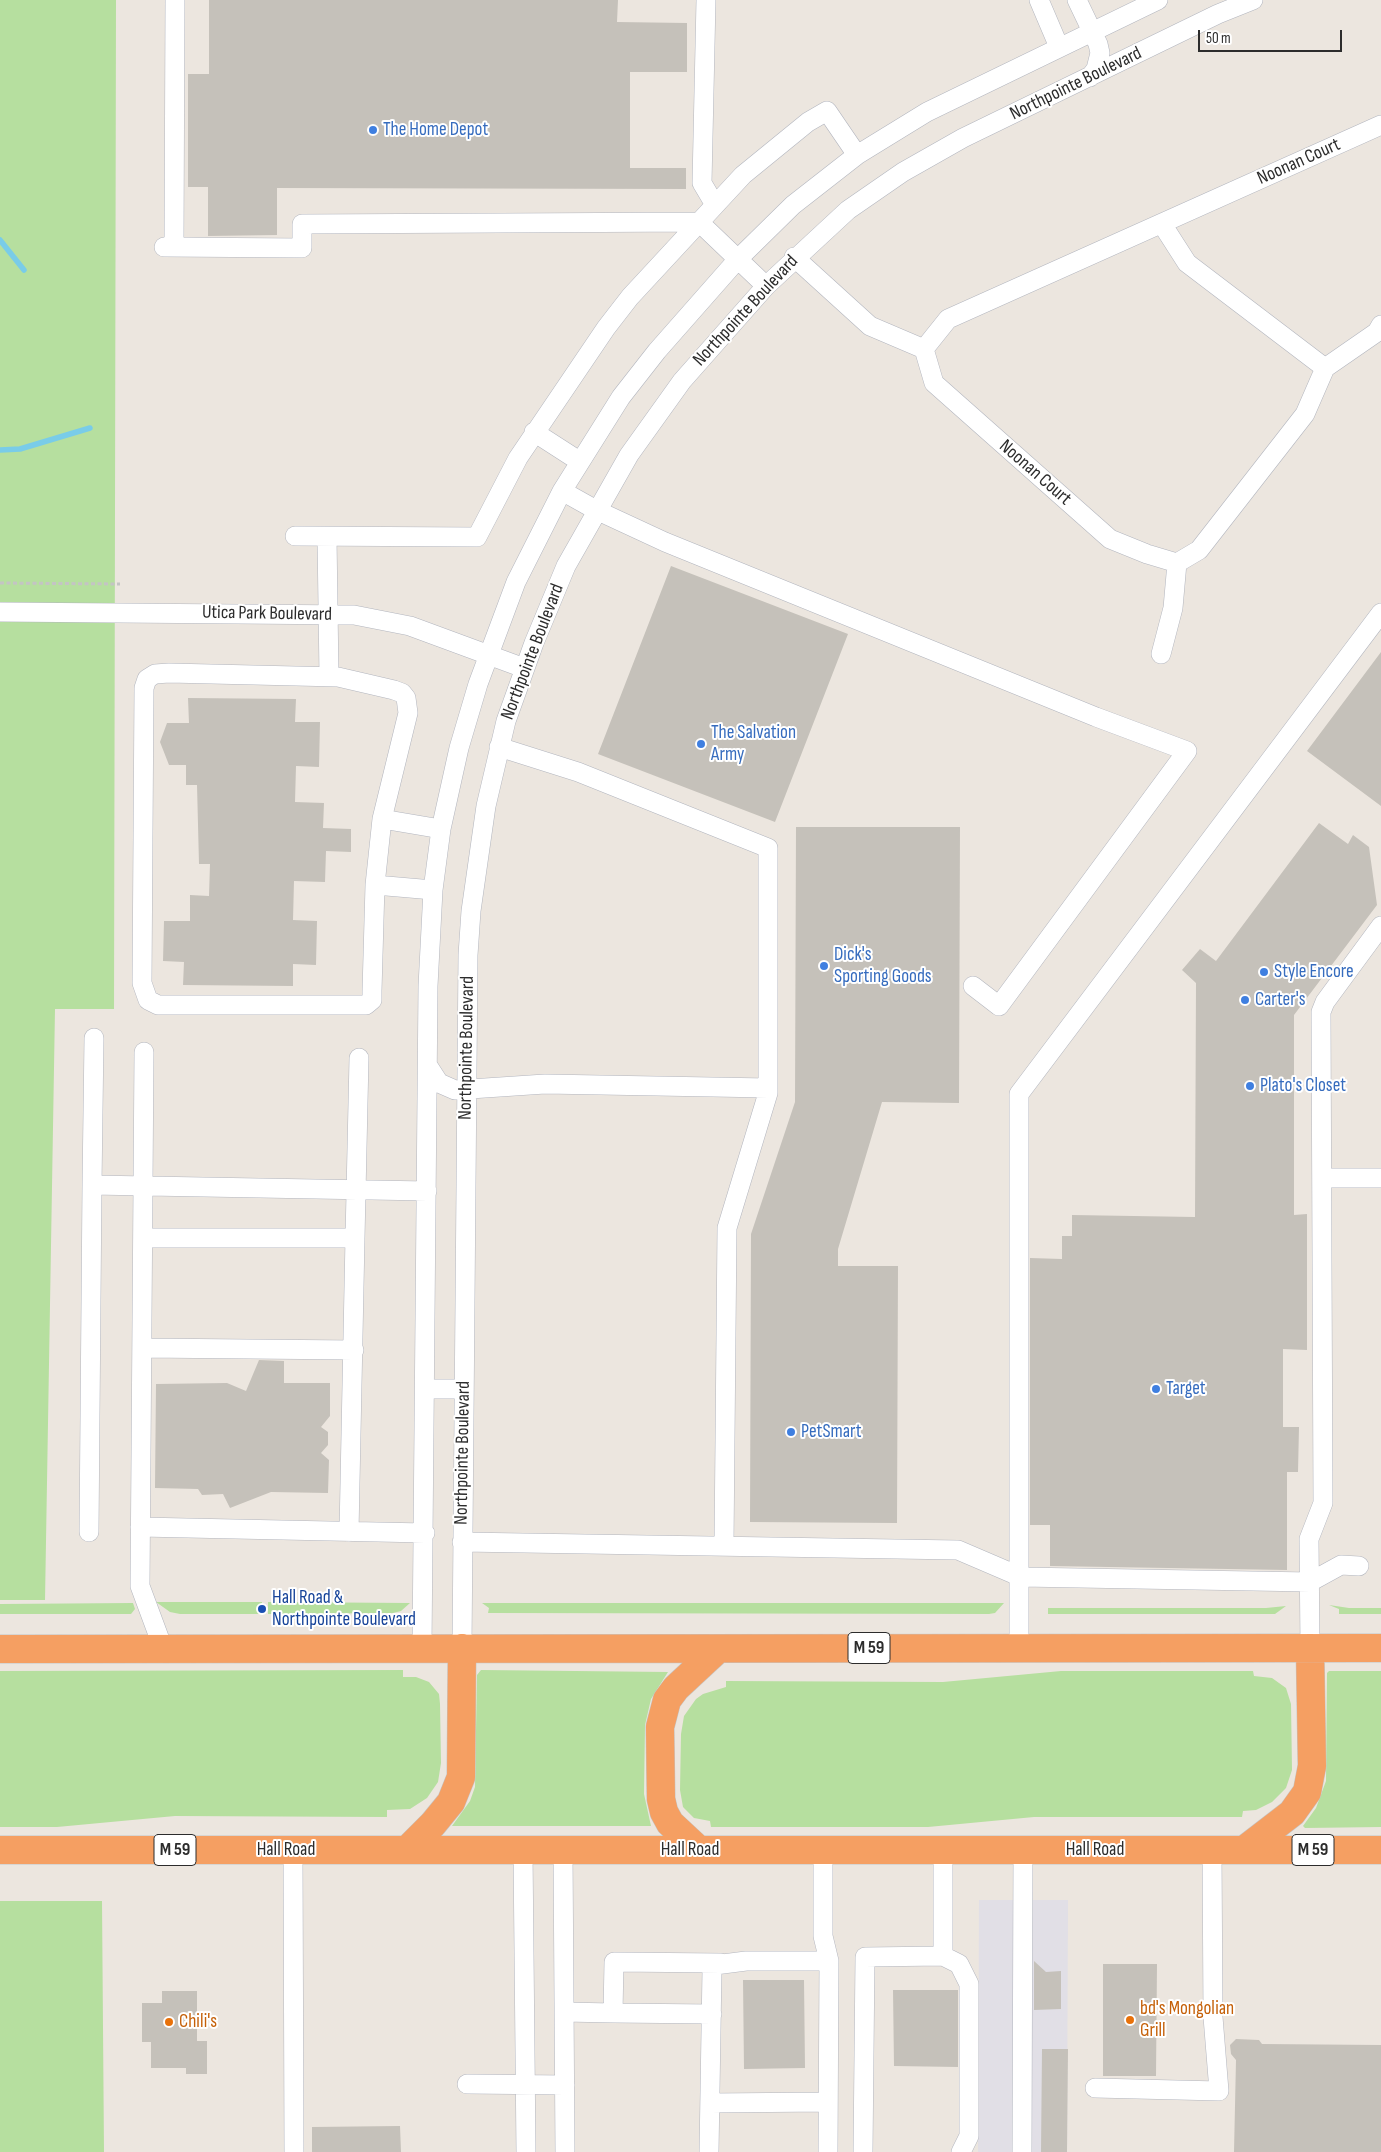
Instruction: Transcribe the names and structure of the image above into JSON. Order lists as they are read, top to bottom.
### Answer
{
  "streets": {
    "highway": ["M 59", "Hall Road"],
    "street": ["Northpointe Boulevard", "Noonan Court", "Utica Park Boulevard"]
  },
  "crossings": [
    ["Northpointe Boulevard", "Utica Park Boulevard"],
    ["Northpointe Boulevard", "M 59"]
  ],
  "places": [
    "The Home Depot",
    "The Salvation Army",
    "Dick's Sporting Goods",
    "Style Encore",
    "Carter's",
    "Plato's Closet",
    "Target",
    "PetSmart",
    "Hall Road & Northpointe Boulevard",
    "bd's Mongolian Grill",
    "Chili's"
  ],
  "scale_bar": "50 m"
}
